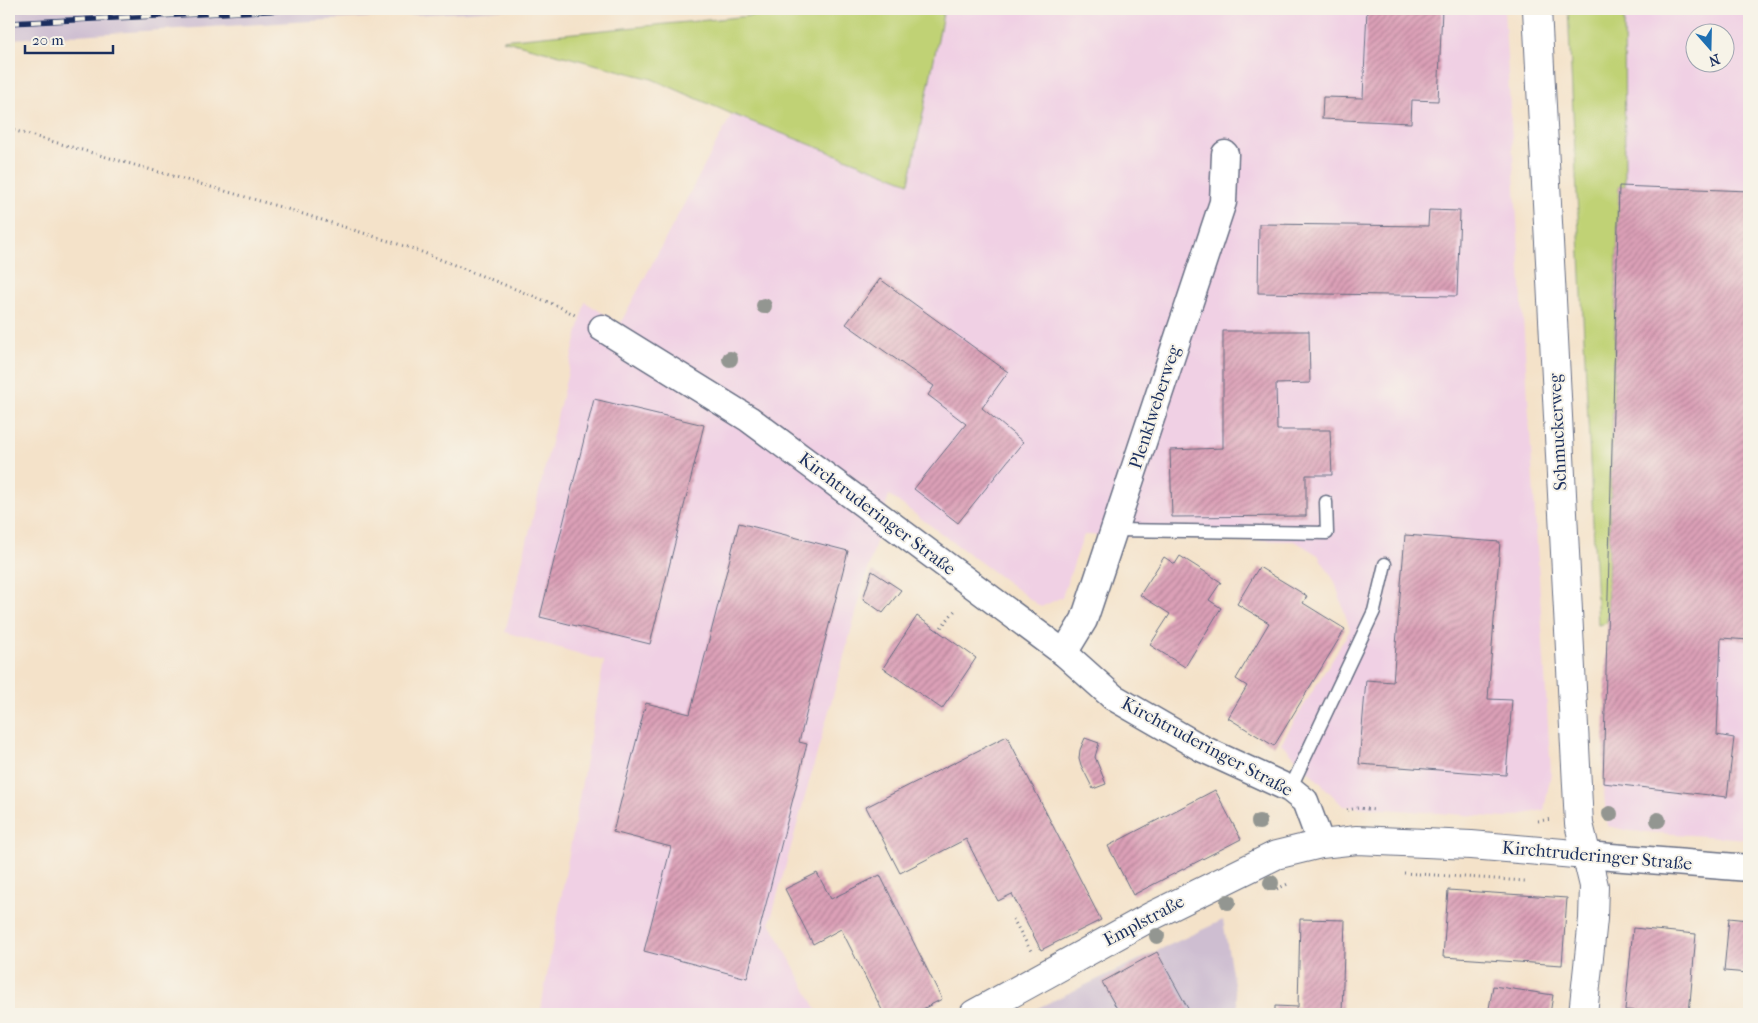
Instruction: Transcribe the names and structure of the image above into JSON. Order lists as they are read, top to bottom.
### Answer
{
  "streets": {
    "street": [
      "Plenklweberweg",
      "Schmuckerweg",
      "Kirchtruderinger Straße",
      "Emplstraße"
    ]
  },
  "crossings": [
    ["Plenklweberweg", "Kirchtruderinger Straße"],
    ["Schmuckerweg", "Kirchtruderinger Straße"],
    ["Kirchtruderinger Straße", "Emplstraße"]
  ],
  "scale_bar": "20 m",
  "north": "bottom"
}
